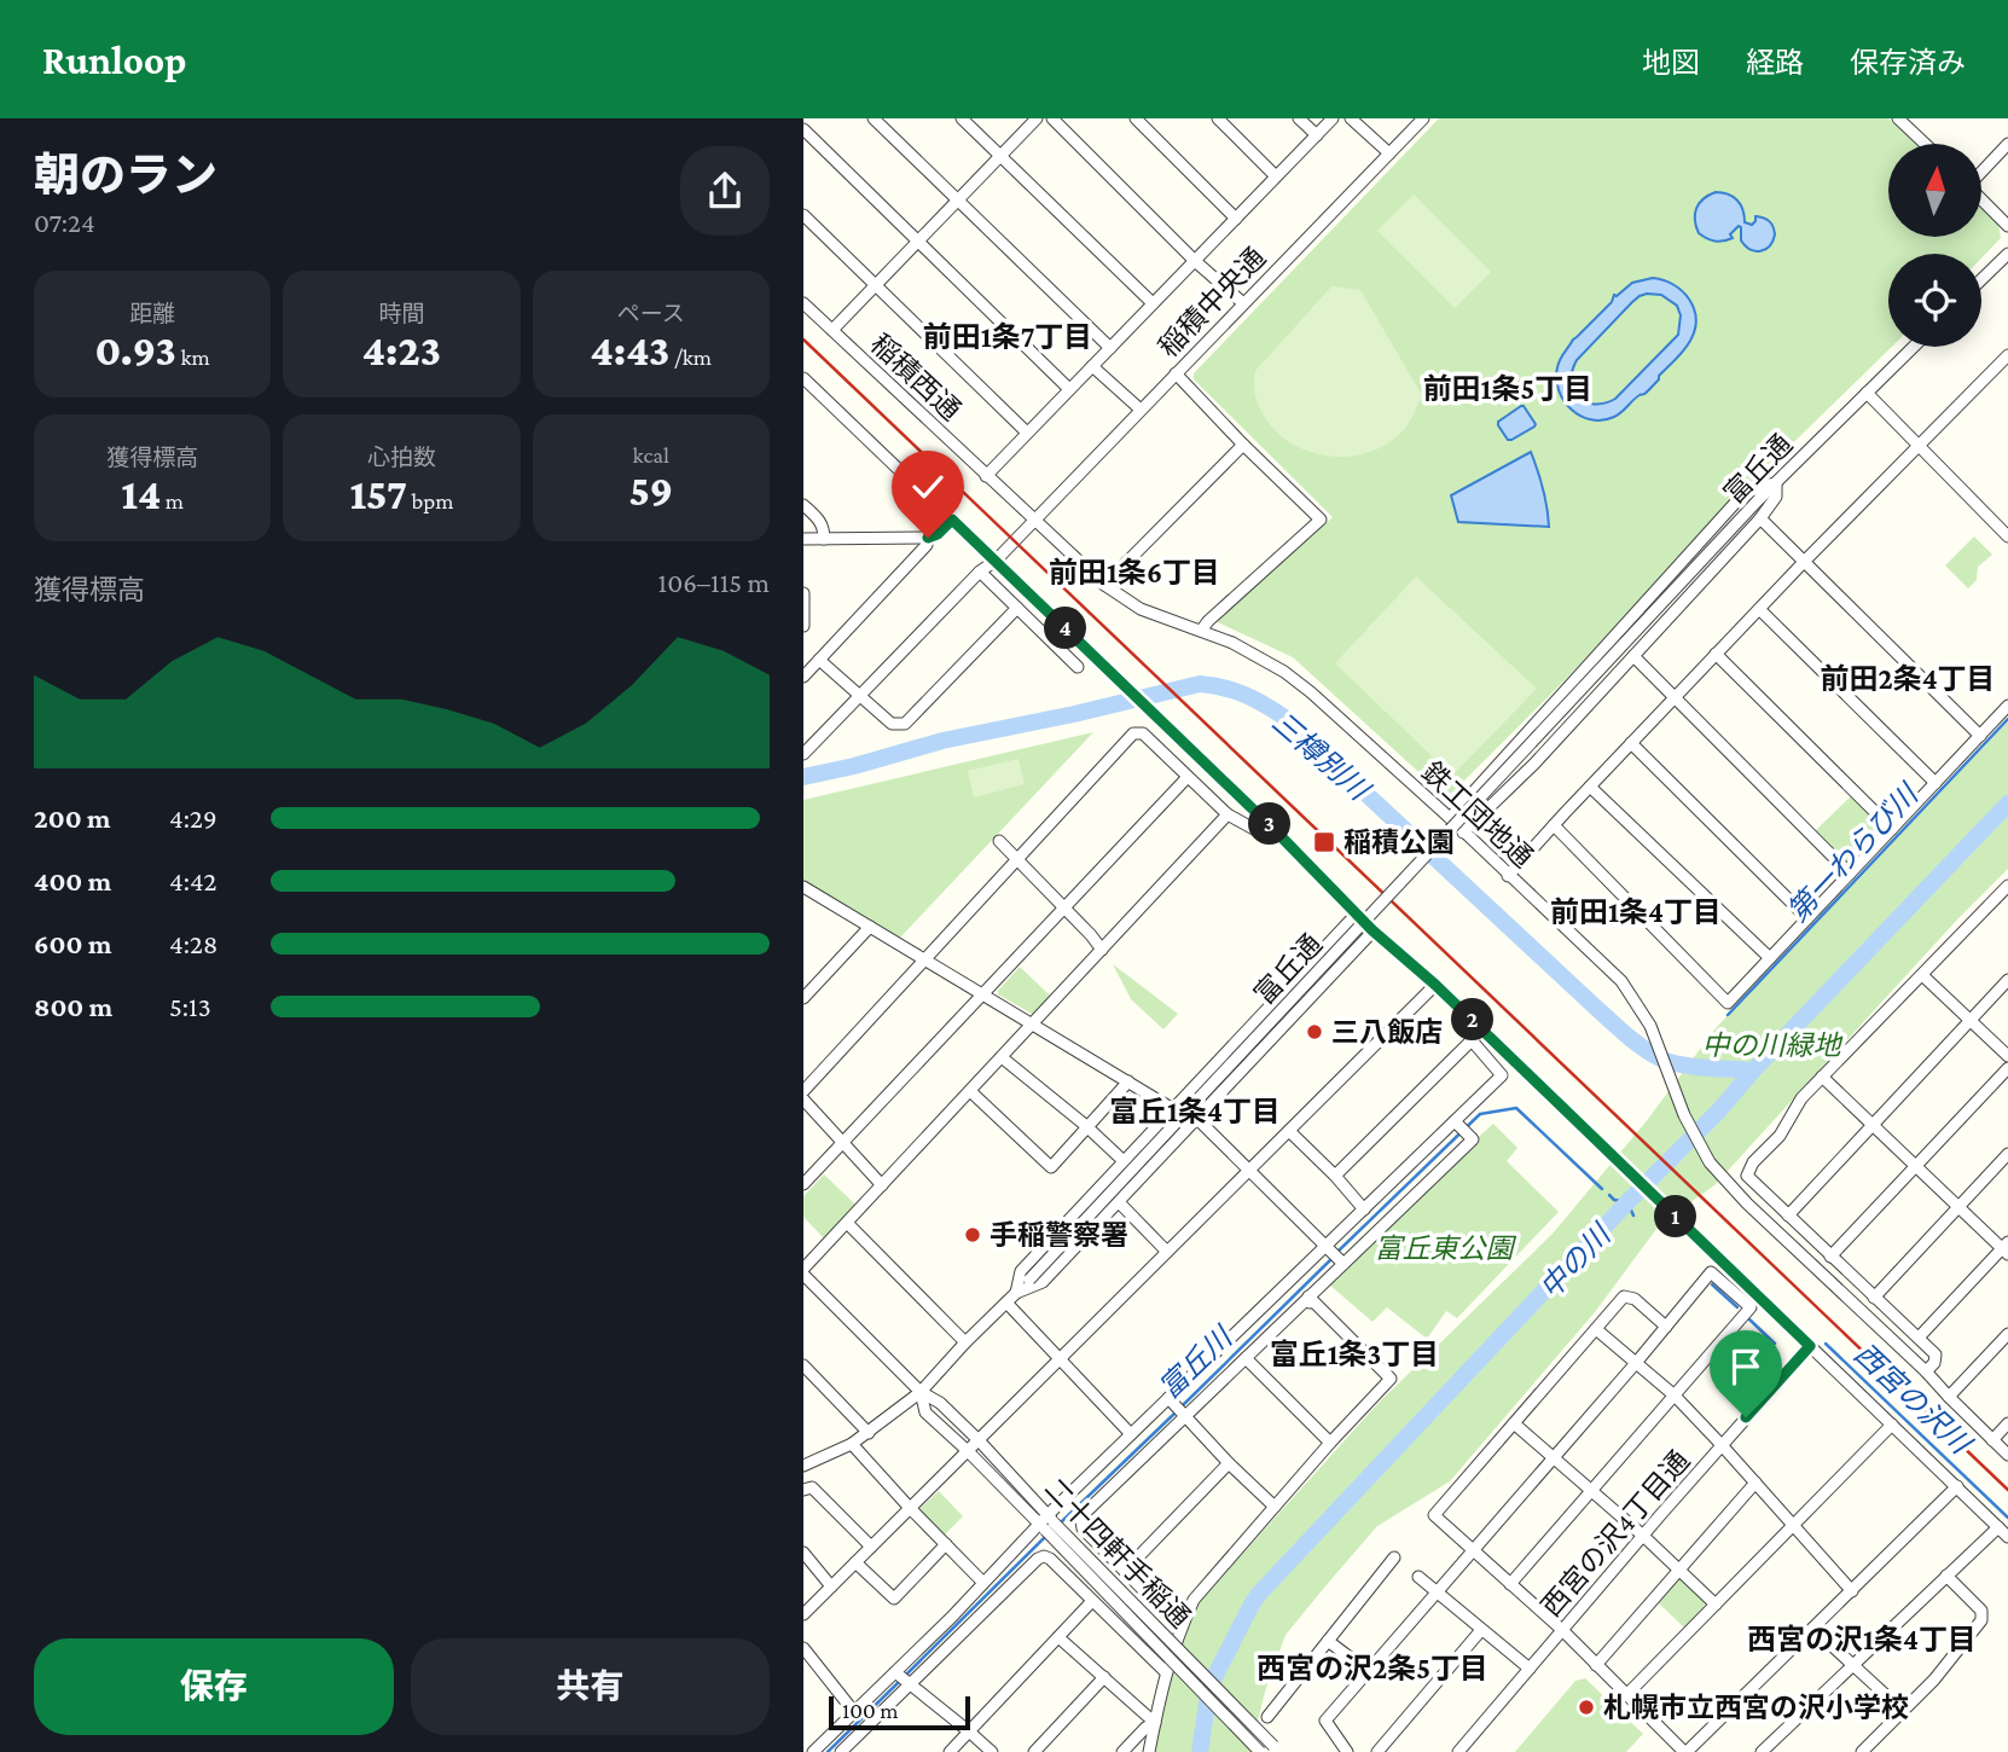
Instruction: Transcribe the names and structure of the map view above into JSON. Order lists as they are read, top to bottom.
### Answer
{
  "streets": {
    "street": [
      "稲積中央通",
      "稲積西通",
      "富丘通",
      "鉄工団地通",
      "西宮の沢4丁目通",
      "二十四軒手稲通"
    ]
  },
  "crossings": [
    ["稲積中央通", "稲積西通"],
    ["稲積中央通", "鉄工団地通"],
    ["稲積西通", "鉄工団地通"],
    ["富丘通", "二十四軒手稲通"]
  ],
  "districts": [
    "前田1条7丁目",
    "前田1条5丁目",
    "前田1条6丁目",
    "前田2条4丁目",
    "前田1条4丁目",
    "富丘1条4丁目",
    "富丘1条3丁目",
    "西宮の沢1条4丁目",
    "西宮の沢2条5丁目"
  ],
  "water": [
    "三樽別川",
    "第一わらび川",
    "中の川",
    "富丘川",
    "西宮の沢川"
  ],
  "parks": ["中の川緑地", "富丘東公園"],
  "places": {
    "transit": ["稲積公園"],
    "other": ["三八飯店", "手稲警察署", "札幌市立西宮の沢小学校"]
  },
  "scale_bar": "100 m",
  "north": "top",
  "page": {
    "header": "Runloop",
    "nav": ["地図", "経路", "保存済み"],
    "heading": ["朝のラン", "07:24"],
    "stats": [
      ["距離", "0.93 km"],
      ["時間", "4:23"],
      ["ペース", "4:43 /km"],
      ["獲得標高", "14 m"],
      ["心拍数", "157 bpm"],
      ["kcal", "59"]
    ],
    "chart": ["獲得標高", "106–115 m"],
    "pins": [
      "4",
      "3",
      "2",
      "1"
    ],
    "list": [
      {
        "name": "200 m",
        "note": "4:29"
      },
      {
        "name": "400 m",
        "note": "4:42"
      },
      {
        "name": "600 m",
        "note": "4:28"
      },
      {
        "name": "800 m",
        "note": "5:13"
      }
    ],
    "buttons": ["保存", "共有"],
    "scale": "100 m"
  }
}
